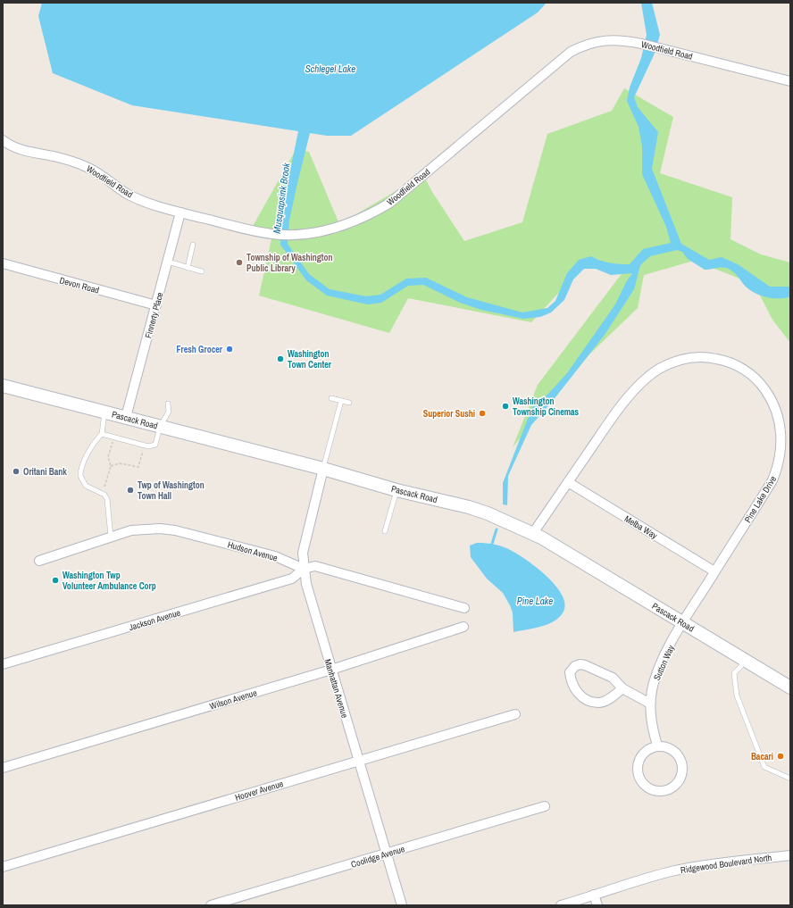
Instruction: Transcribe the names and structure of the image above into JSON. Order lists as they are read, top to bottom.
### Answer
{
  "streets": {
    "street": [
      "Woodfield Road",
      "Devon Road",
      "Finnerty Place",
      "Pascack Road",
      "Pine Lake Drive",
      "Melba Way",
      "Hudson Avenue",
      "Jackson Avenue",
      "Sutton Way",
      "Manhattan Avenue",
      "Wilson Avenue",
      "Hoover Avenue",
      "Coolidge Avenue",
      "Ridgewood Boulevard North"
    ]
  },
  "crossings": [
    ["Woodfield Road", "Finnerty Place"],
    ["Devon Road", "Finnerty Place"],
    ["Finnerty Place", "Pascack Road"],
    ["Pascack Road", "Pine Lake Drive"],
    ["Pascack Road", "Sutton Way"],
    ["Pascack Road", "Manhattan Avenue"],
    ["Pine Lake Drive", "Melba Way"],
    ["Pine Lake Drive", "Sutton Way"],
    ["Hudson Avenue", "Jackson Avenue"],
    ["Hudson Avenue", "Manhattan Avenue"],
    ["Jackson Avenue", "Manhattan Avenue"],
    ["Manhattan Avenue", "Wilson Avenue"],
    ["Manhattan Avenue", "Hoover Avenue"],
    ["Manhattan Avenue", "Coolidge Avenue"]
  ],
  "water": ["Schlegel Lake", "Musquapsink Brook", "Pine Lake"],
  "places": [
    "Township of Washington Public Library",
    "Fresh Grocer",
    "Washington Town Center",
    "Washington Township Cinemas",
    "Superior Sushi",
    "Oritani Bank",
    "Twp of Washington Town Hall",
    "Washington Twp Volunteer Ambulance Corp",
    "Bacari"
  ]
}
